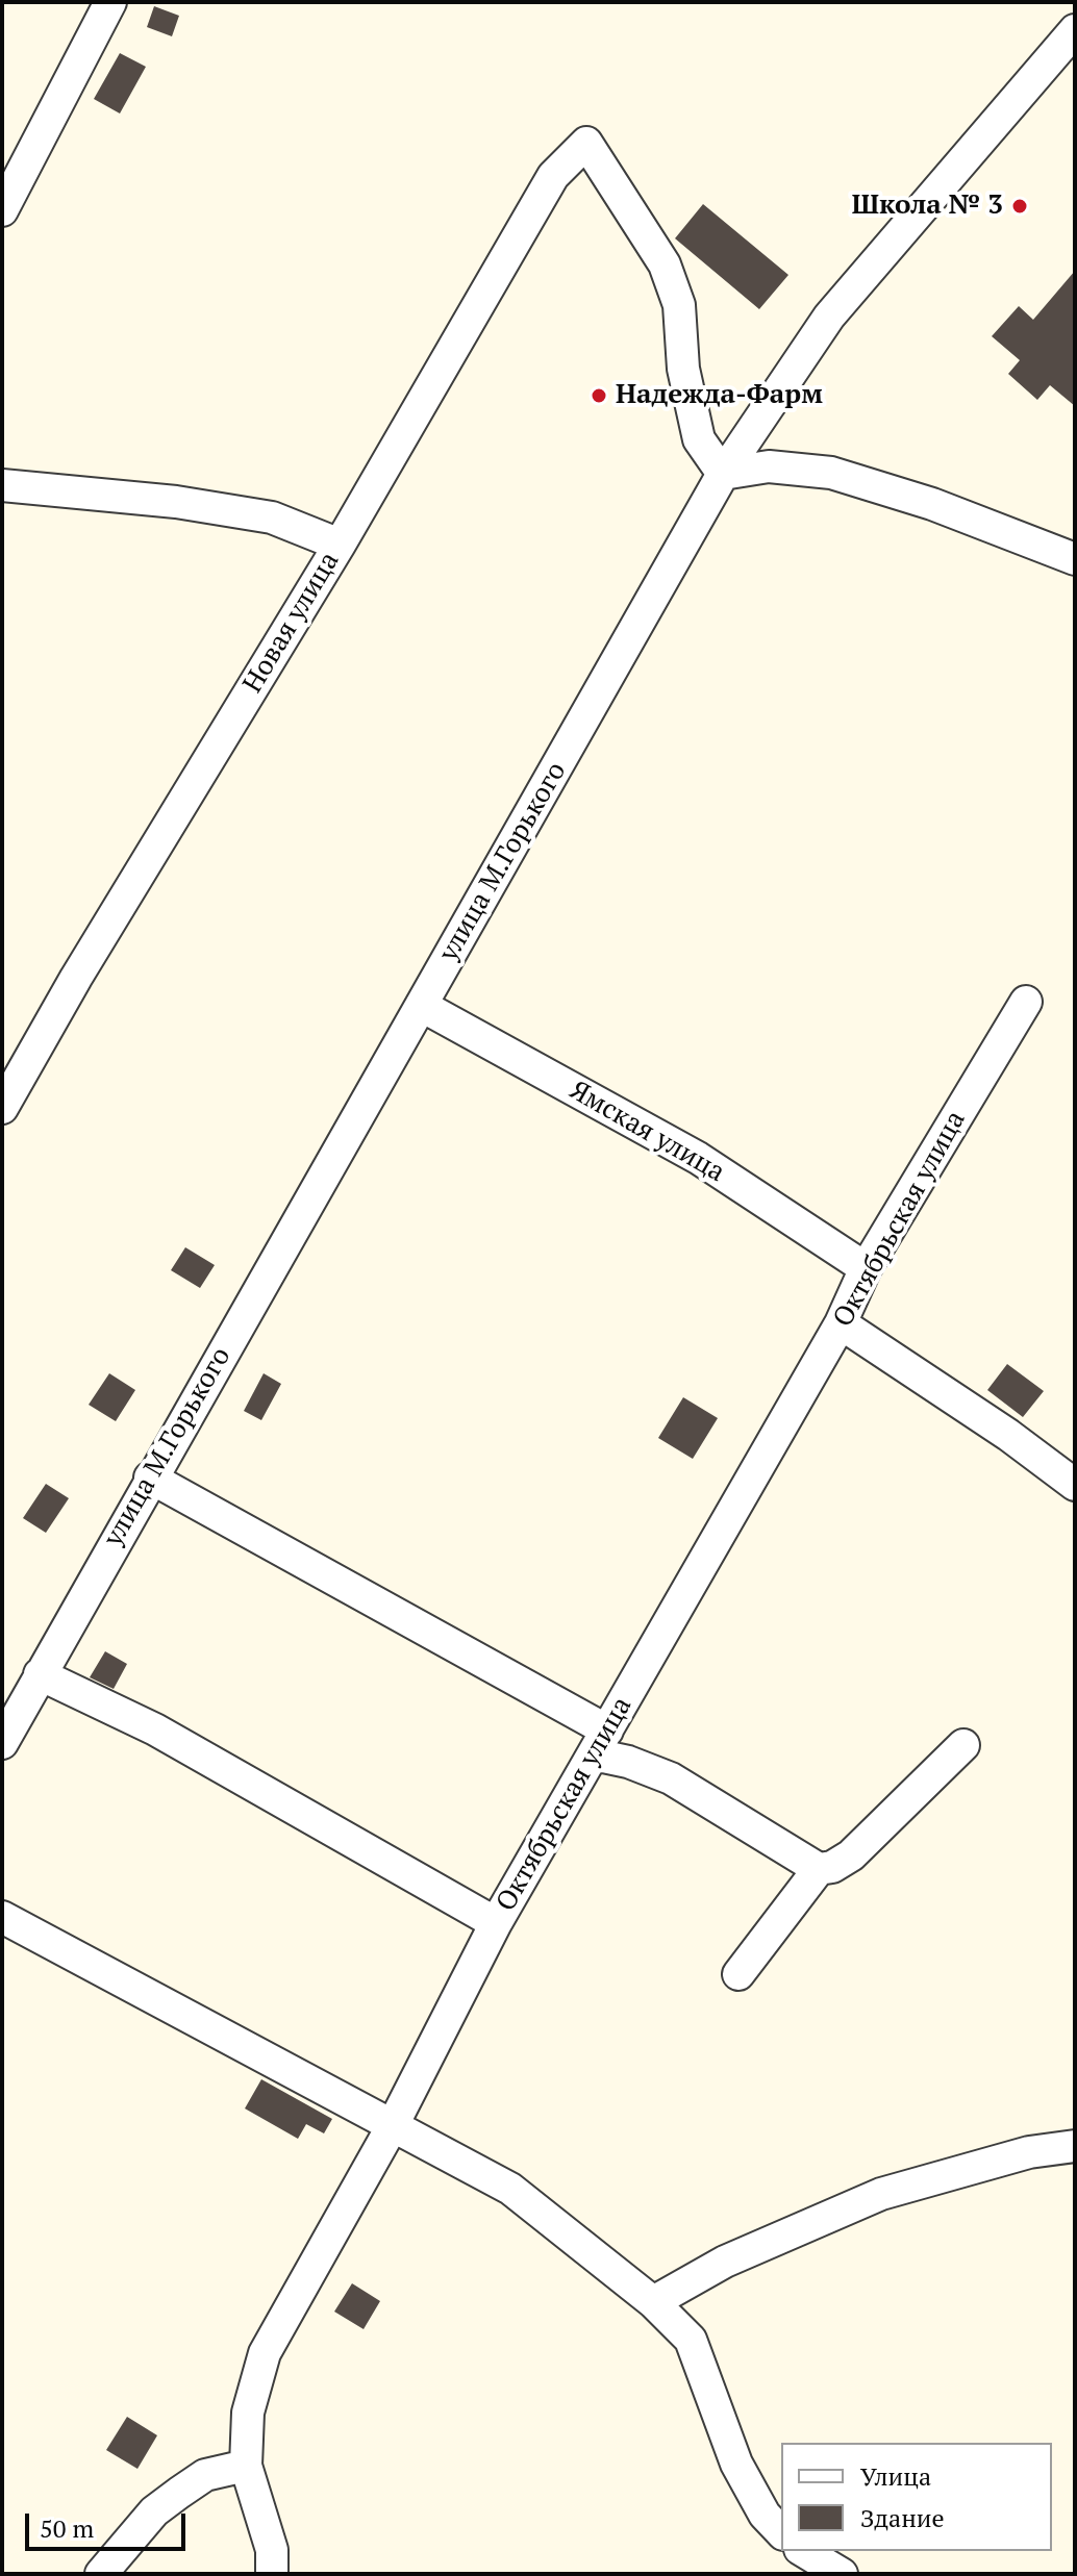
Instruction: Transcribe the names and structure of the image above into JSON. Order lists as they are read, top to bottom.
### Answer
{
  "streets": {
    "street": [
      "Новая улица",
      "улица М.Горького",
      "Ямская улица",
      "Октябрьская улица"
    ]
  },
  "crossings": [
    ["Новая улица", "улица М.Горького"],
    ["улица М.Горького", "Ямская улица"],
    ["Ямская улица", "Октябрьская улица"]
  ],
  "places": ["Школа № 3", "Надежда-Фарм"],
  "legend": ["Улица", "Здание"],
  "scale_bar": "50 m"
}
